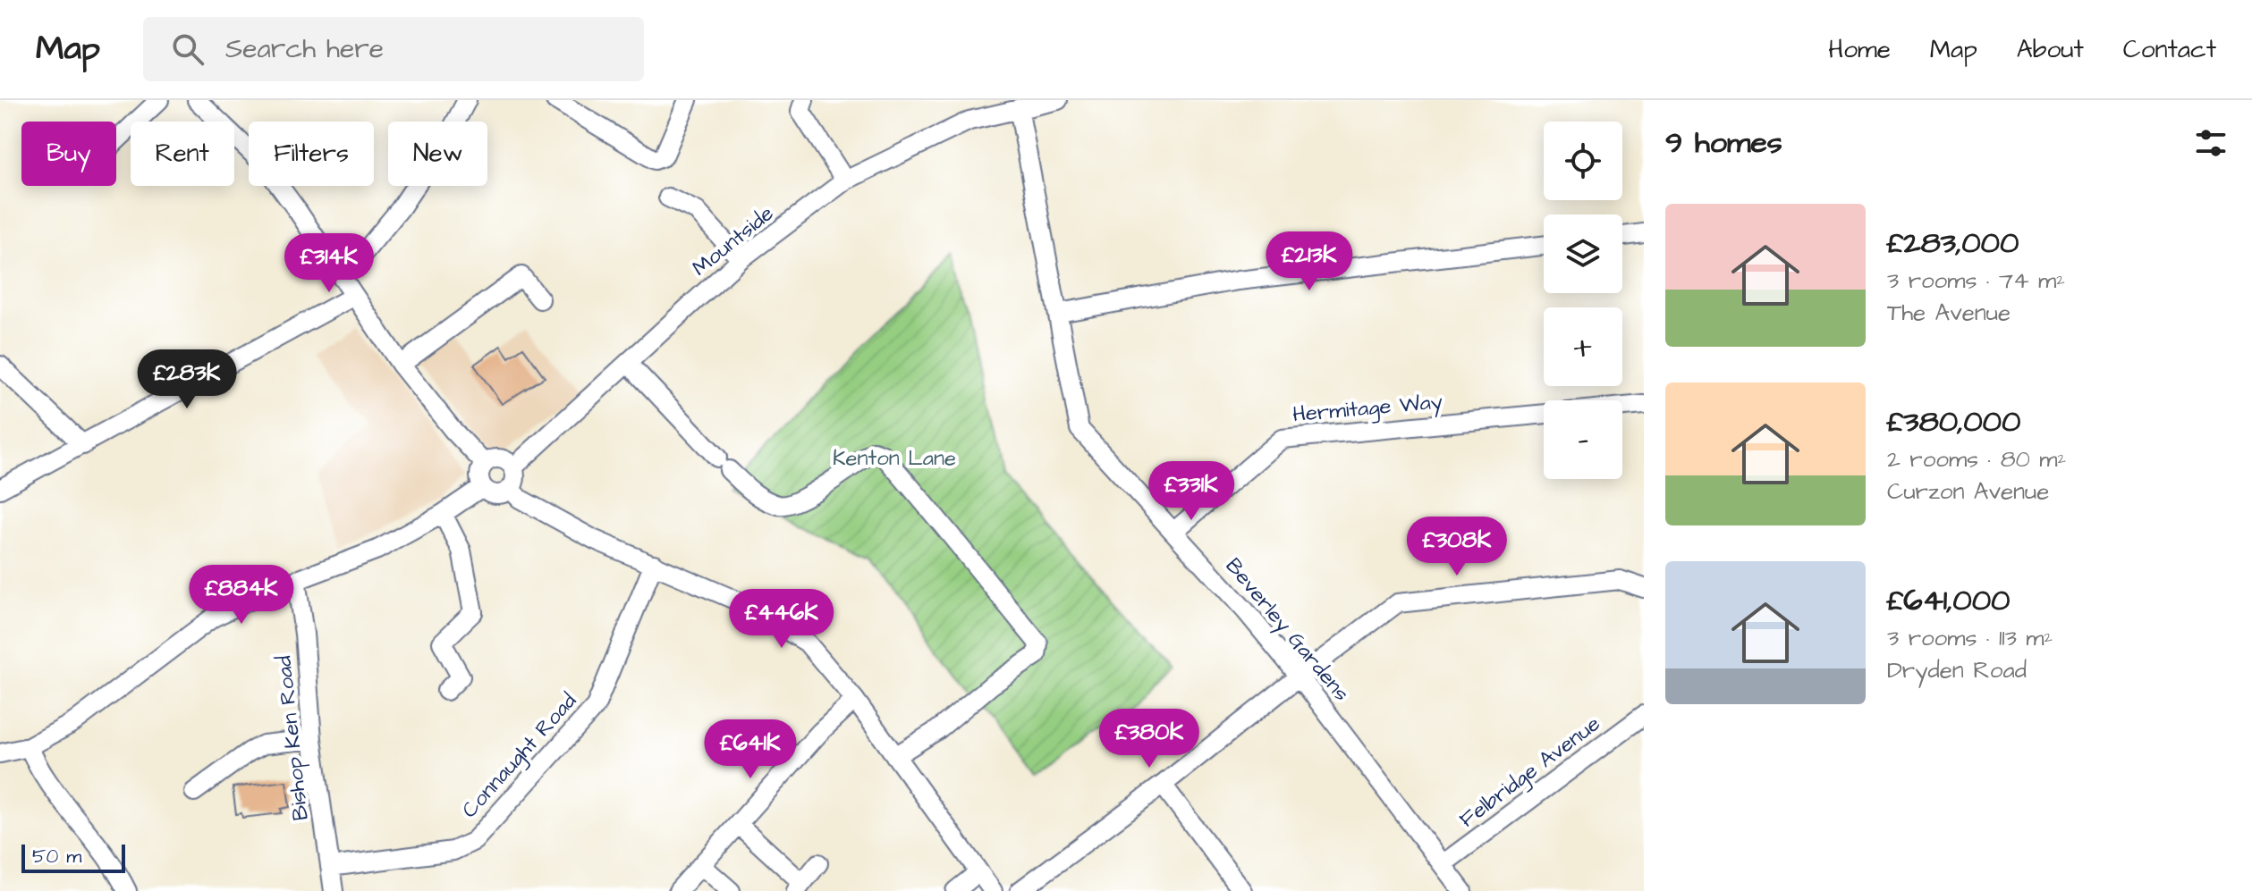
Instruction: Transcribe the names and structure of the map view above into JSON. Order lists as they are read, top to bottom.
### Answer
{
  "streets": {
    "street": [
      "Mountside",
      "Hermitage Way",
      "Beverley Gardens",
      "Bishop Ken Road",
      "Connaught Road",
      "Felbridge Avenue"
    ]
  },
  "crossings": [
    ["Mountside", "Beverley Gardens"],
    ["Hermitage Way", "Beverley Gardens"],
    ["Beverley Gardens", "Felbridge Avenue"],
    ["Bishop Ken Road", "Connaught Road"]
  ],
  "parks": ["Kenton Lane"],
  "scale_bar": "50 m",
  "page": {
    "header": "Map",
    "search": "Search here",
    "nav": [
      "Home",
      "Map",
      "About",
      "Contact"
    ],
    "heading": "9 homes",
    "map_buttons": ["+", "−"],
    "chip": [
      "Buy",
      "Rent",
      "Filters",
      "New"
    ],
    "list": [
      {
        "name": "£283,000",
        "note": "3 rooms · 74 m² · The Avenue"
      },
      {
        "name": "£380,000",
        "note": "2 rooms · 80 m² · Curzon Avenue"
      },
      {
        "name": "£641,000",
        "note": "3 rooms · 113 m² · Dryden Road"
      }
    ],
    "price": [
      "£213K",
      "£314K",
      "£283K",
      "£331K",
      "£308K",
      "£884K",
      "£446K",
      "£380K",
      "£641K"
    ],
    "scale": "50 m"
  }
}
